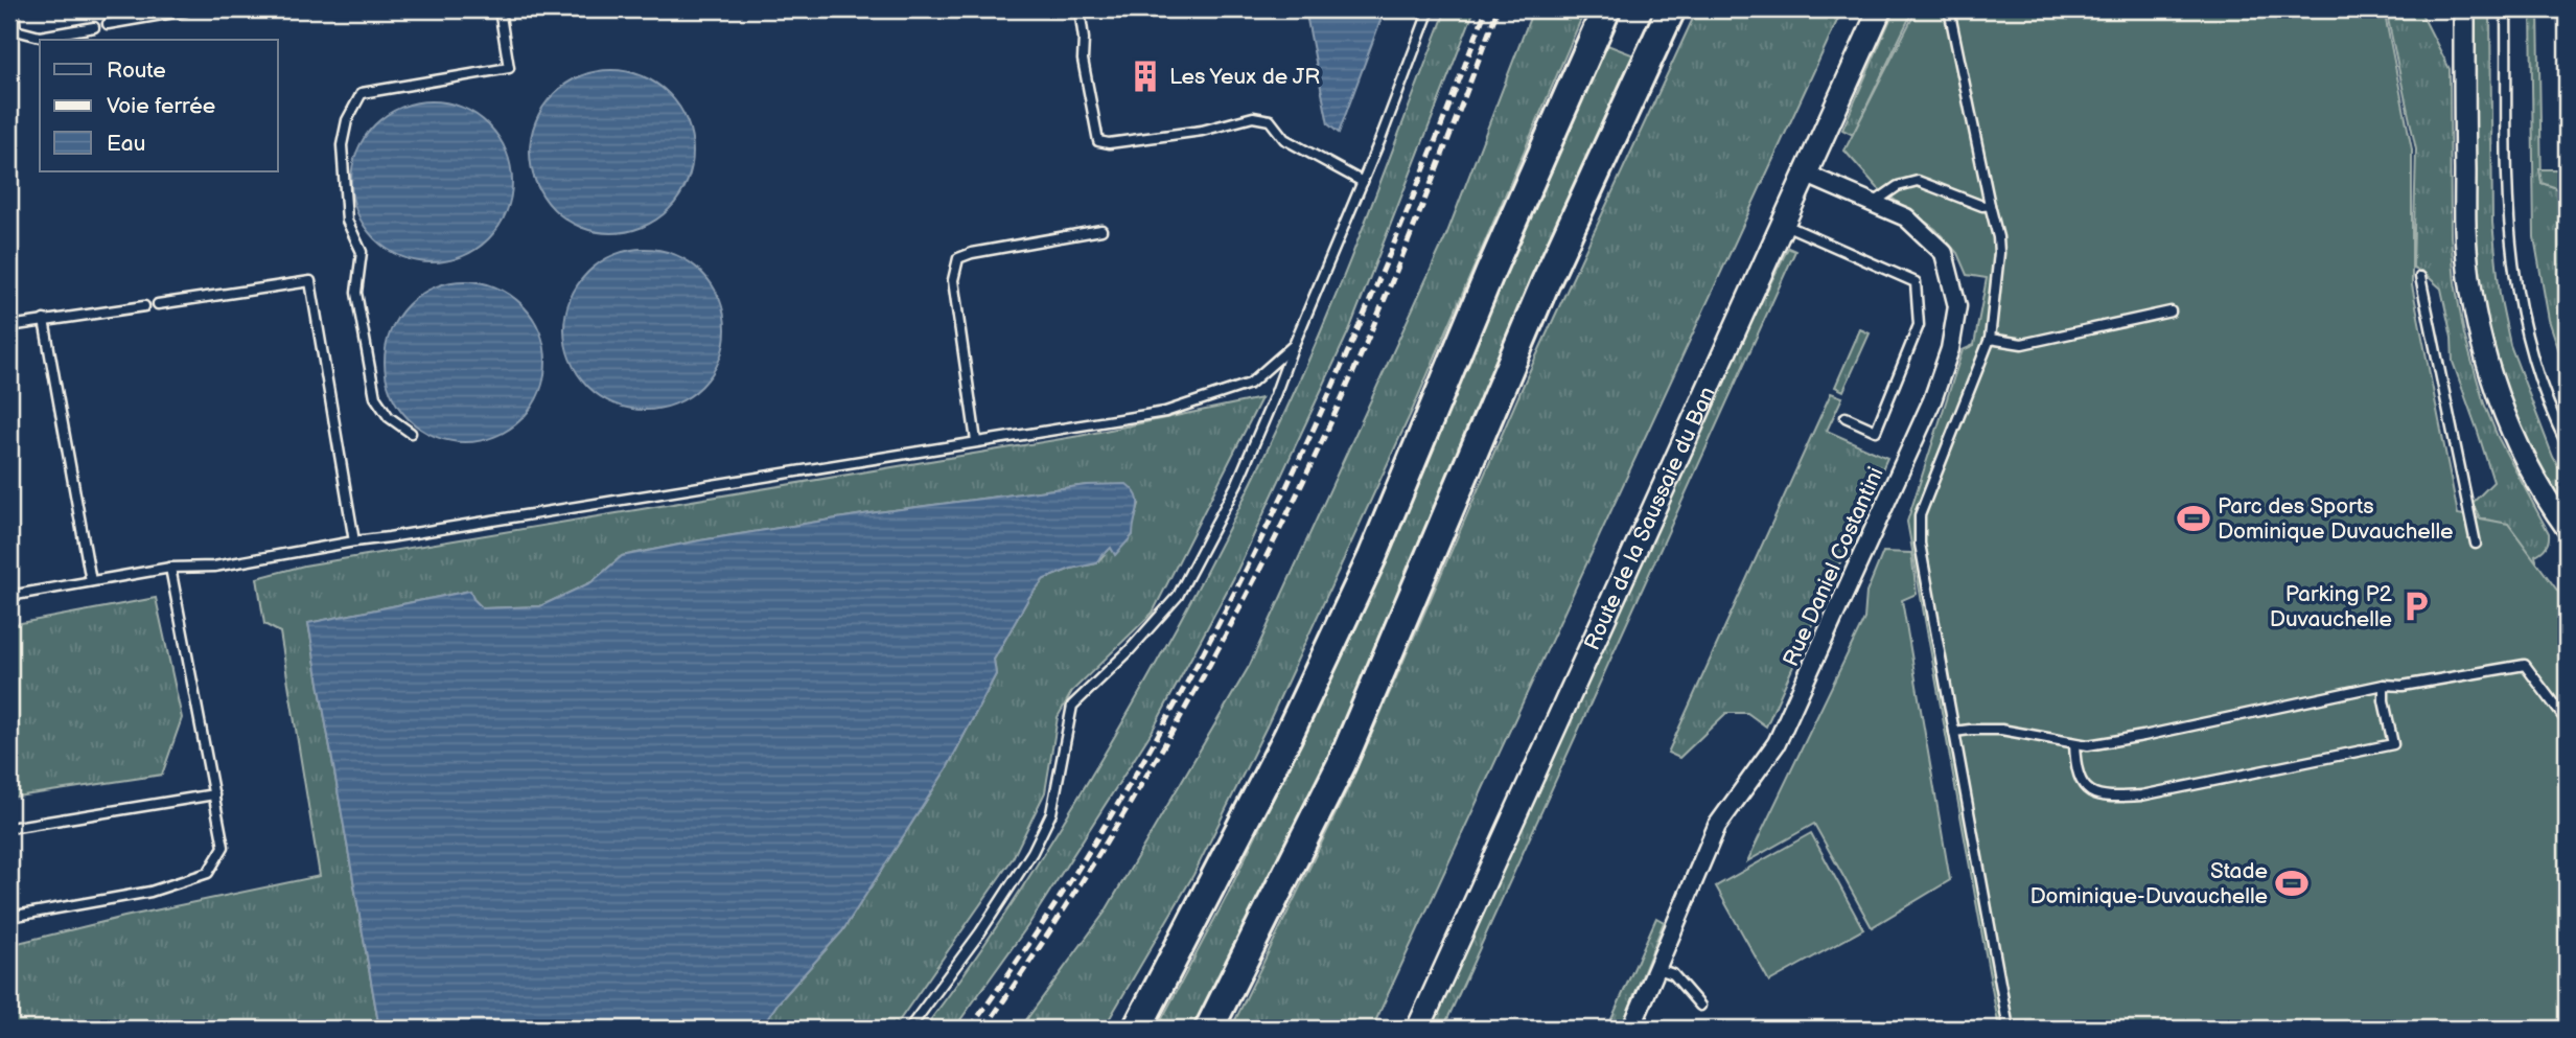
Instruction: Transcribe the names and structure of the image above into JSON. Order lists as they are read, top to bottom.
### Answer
{
  "streets": {
    "main road": ["Route de la Saussaie du Ban"],
    "street": ["Rue Daniel Costantini"]
  },
  "crossings": [
    ["Route de la Saussaie du Ban", "Rue Daniel Costantini"]
  ],
  "places": {
    "building": ["Les Yeux de JR"],
    "sports": ["Parc des Sports Dominique Duvauchelle", "Stade Dominique-Duvauchelle"],
    "parking": ["Parking P2 Duvauchelle"]
  },
  "legend": ["Route", "Voie ferrée", "Eau"]
}
